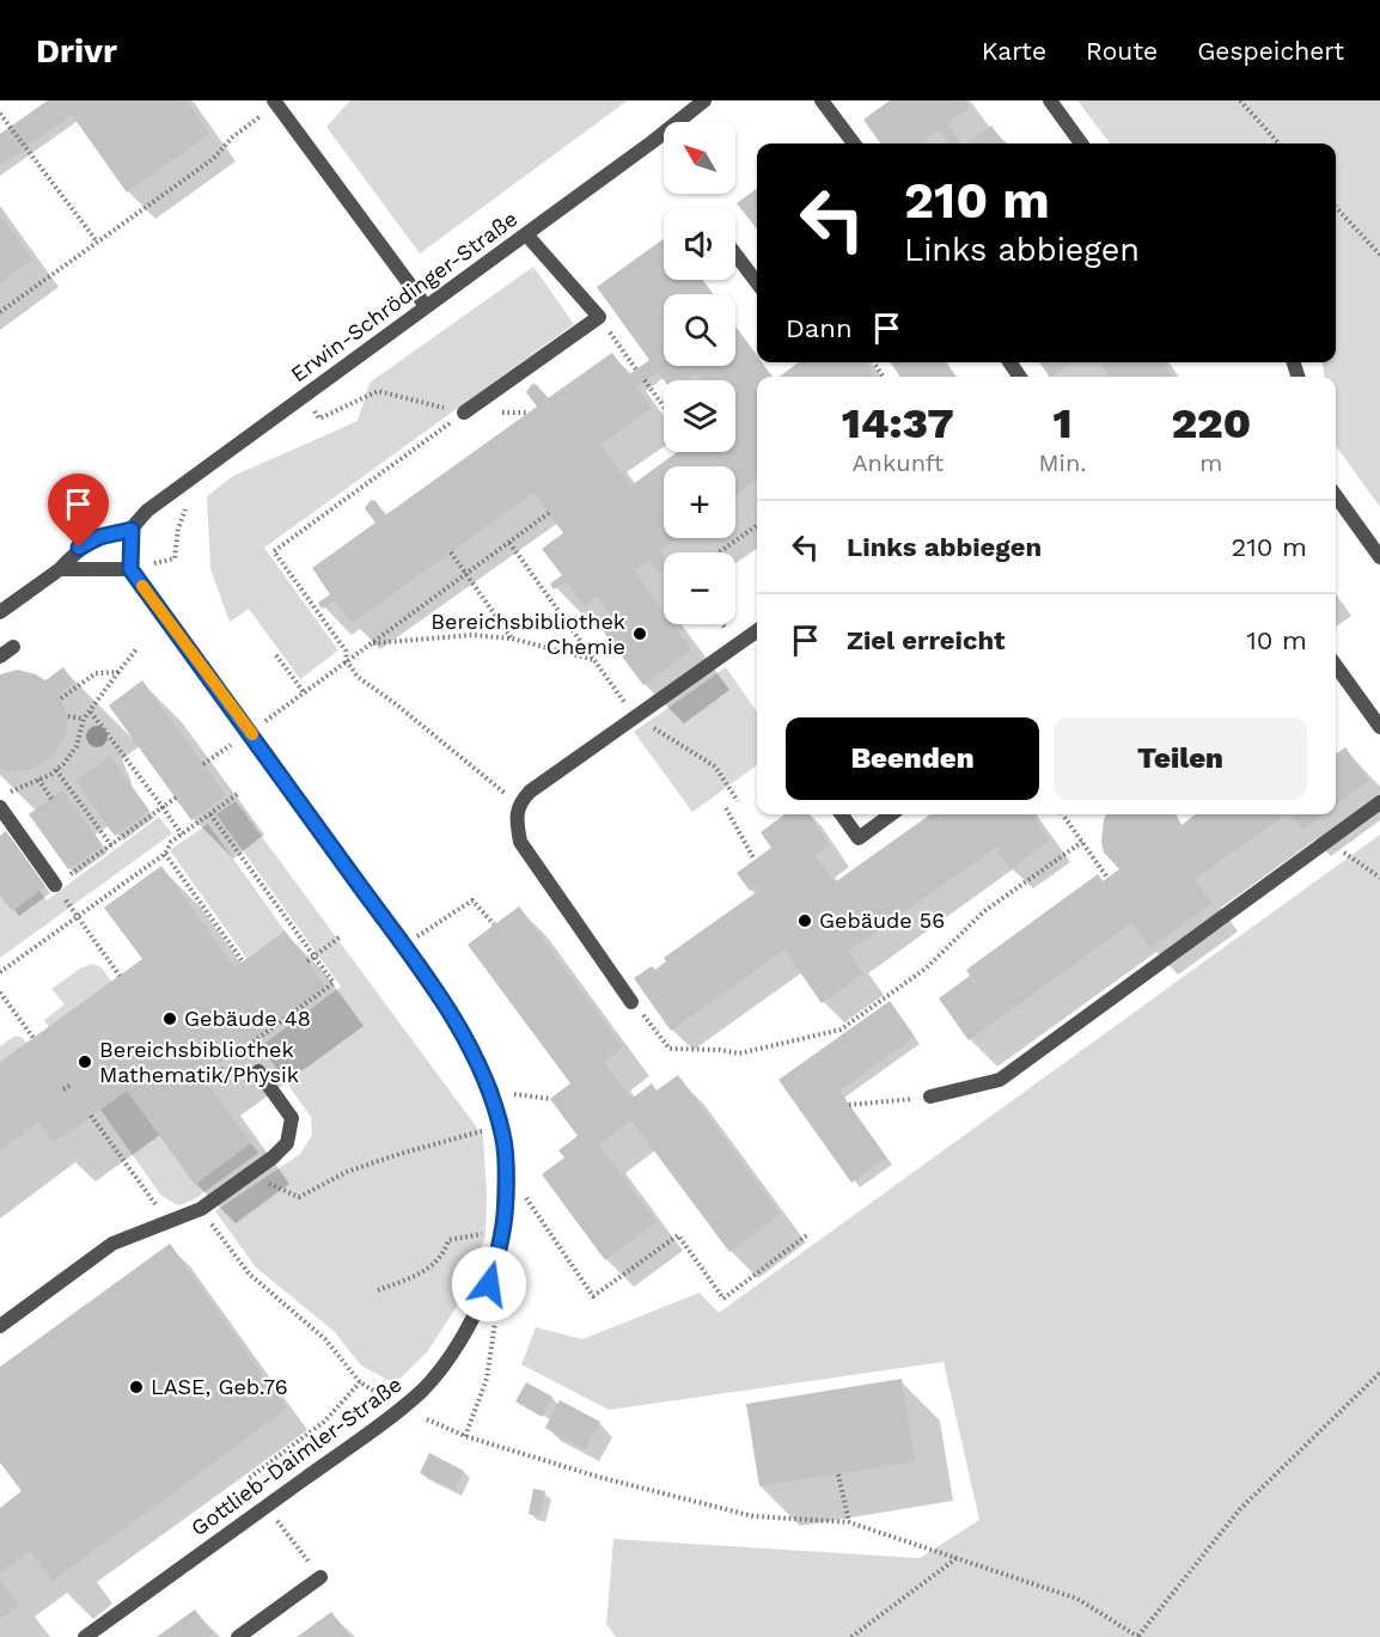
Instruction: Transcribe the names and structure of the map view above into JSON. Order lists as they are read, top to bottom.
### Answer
{
  "streets": {
    "street": ["Erwin-Schrödinger-Straße", "Gottlieb-Daimler-Straße"]
  },
  "places": [
    "Bereichsbibliothek Chemie",
    "Gebäude 56",
    "Gebäude 48",
    "Bereichsbibliothek Mathematik/Physik",
    "LASE, Geb.76"
  ],
  "north": "top left",
  "page": {
    "header": "Drivr",
    "nav": ["Karte", "Route", "Gespeichert"],
    "map_buttons": ["+", "−"],
    "turn": ["210 m", "Links abbiegen"],
    "then": "Dann",
    "eta": [
      "14:37",
      "Ankunft",
      "1",
      "Min.",
      "220",
      "m"
    ],
    "list": [
      {
        "name": "Links abbiegen",
        "value": "210 m"
      },
      {
        "name": "Ziel erreicht",
        "value": "10 m"
      }
    ],
    "buttons": ["Beenden", "Teilen"]
  }
}
